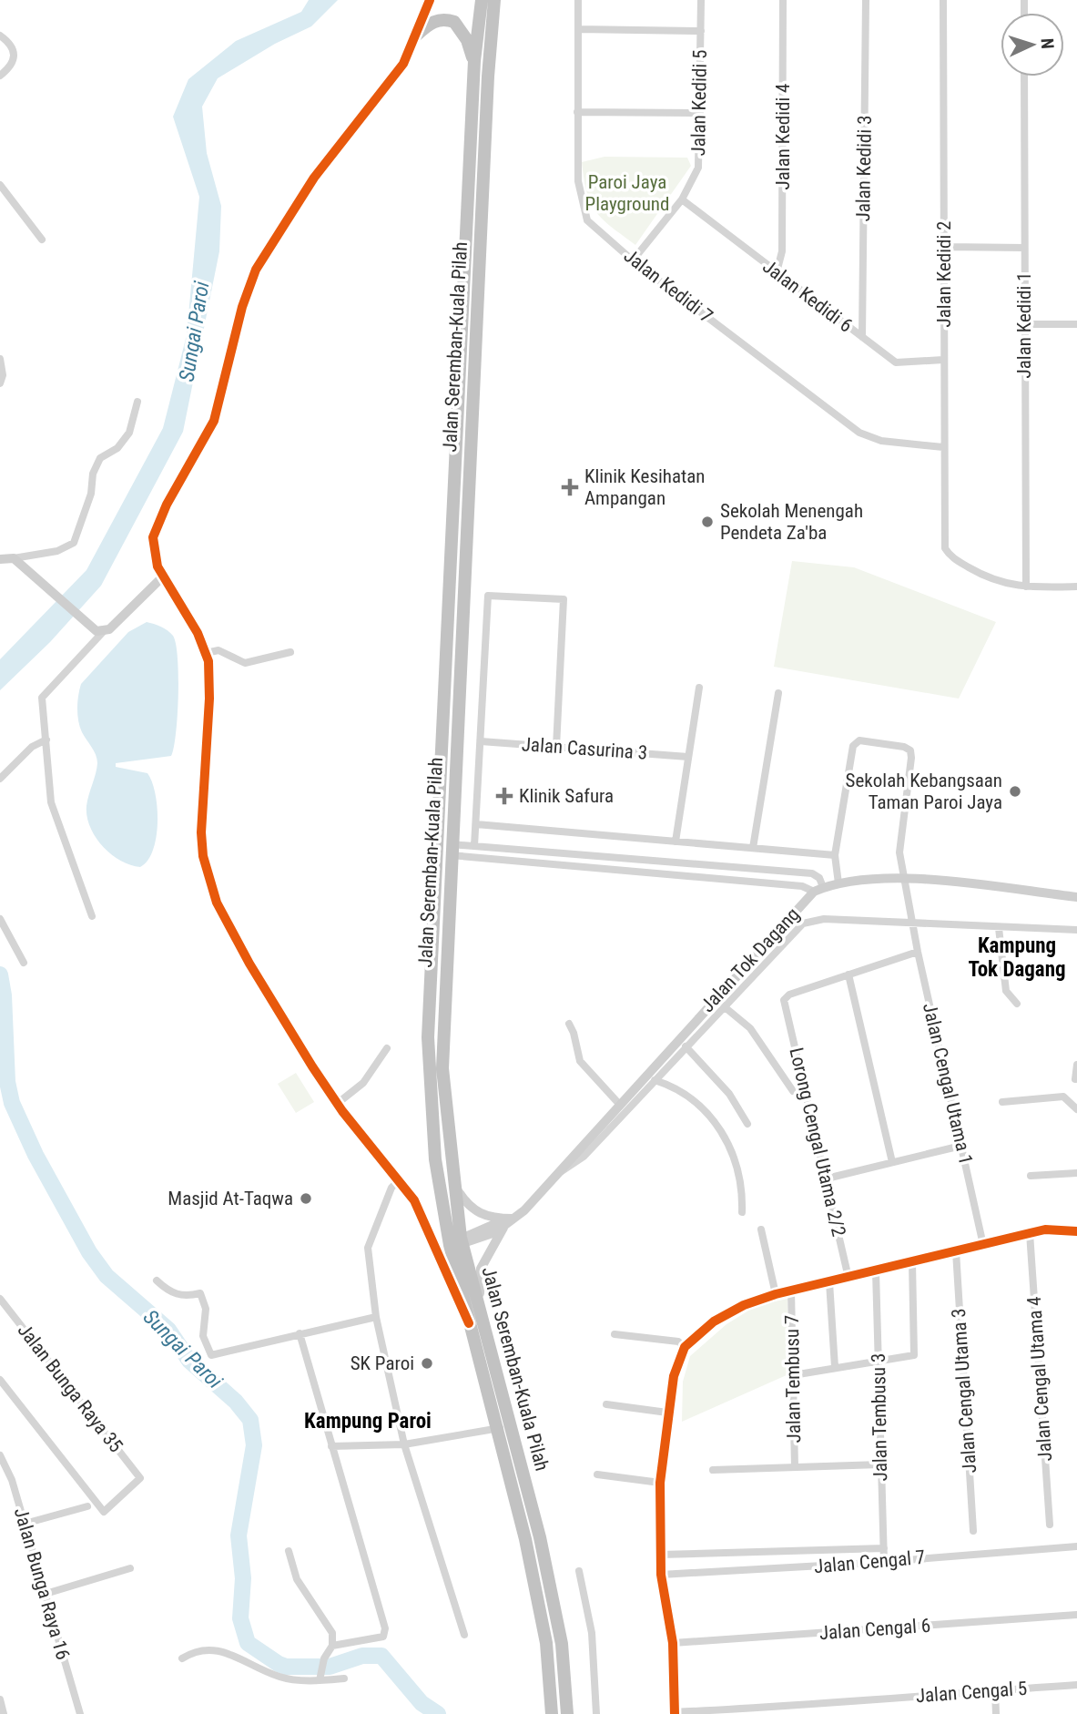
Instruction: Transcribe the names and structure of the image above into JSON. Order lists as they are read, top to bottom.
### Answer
{
  "streets": {
    "highway": ["Jalan Seremban-Kuala Pilah"],
    "street": [
      "Jalan Kedidi 5",
      "Jalan Kedidi 4",
      "Jalan Kedidi 3",
      "Jalan Kedidi 2",
      "Jalan Kedidi 7",
      "Jalan Kedidi 6",
      "Jalan Kedidi 1",
      "Jalan Casurina 3",
      "Jalan Tok Dagang",
      "Jalan Cengal Utama 1",
      "Lorong Cengal Utama 2/2",
      "Jalan Tembusu 7",
      "Jalan Cengal Utama 4",
      "Jalan Bunga Raya 35",
      "Jalan Cengal Utama 3",
      "Jalan Tembusu 3",
      "Jalan Cengal 7",
      "Jalan Bunga Raya 16",
      "Jalan Cengal 6",
      "Jalan Cengal 5"
    ]
  },
  "crossings": [
    ["Jalan Kedidi 5", "Jalan Kedidi 7"],
    ["Jalan Kedidi 5", "Jalan Kedidi 6"],
    ["Jalan Kedidi 4", "Jalan Kedidi 6"],
    ["Jalan Kedidi 3", "Jalan Kedidi 6"],
    ["Jalan Kedidi 2", "Jalan Kedidi 7"],
    ["Jalan Kedidi 2", "Jalan Kedidi 6"],
    ["Jalan Kedidi 2", "Jalan Kedidi 1"],
    ["Jalan Seremban-Kuala Pilah", "Jalan Tok Dagang"],
    ["Jalan Tembusu 3", "Jalan Cengal 7"]
  ],
  "districts": ["Kampung Tok Dagang", "Kampung Paroi"],
  "water": ["Sungai Paroi"],
  "parks": ["Paroi Jaya Playground"],
  "places": {
    "health": ["Klinik Kesihatan Ampangan", "Klinik Safura"],
    "other": [
      "Sekolah Menengah Pendeta Za'ba",
      "Sekolah Kebangsaan Taman Paroi Jaya",
      "Masjid At-Taqwa",
      "SK Paroi"
    ]
  },
  "north": "right"
}
